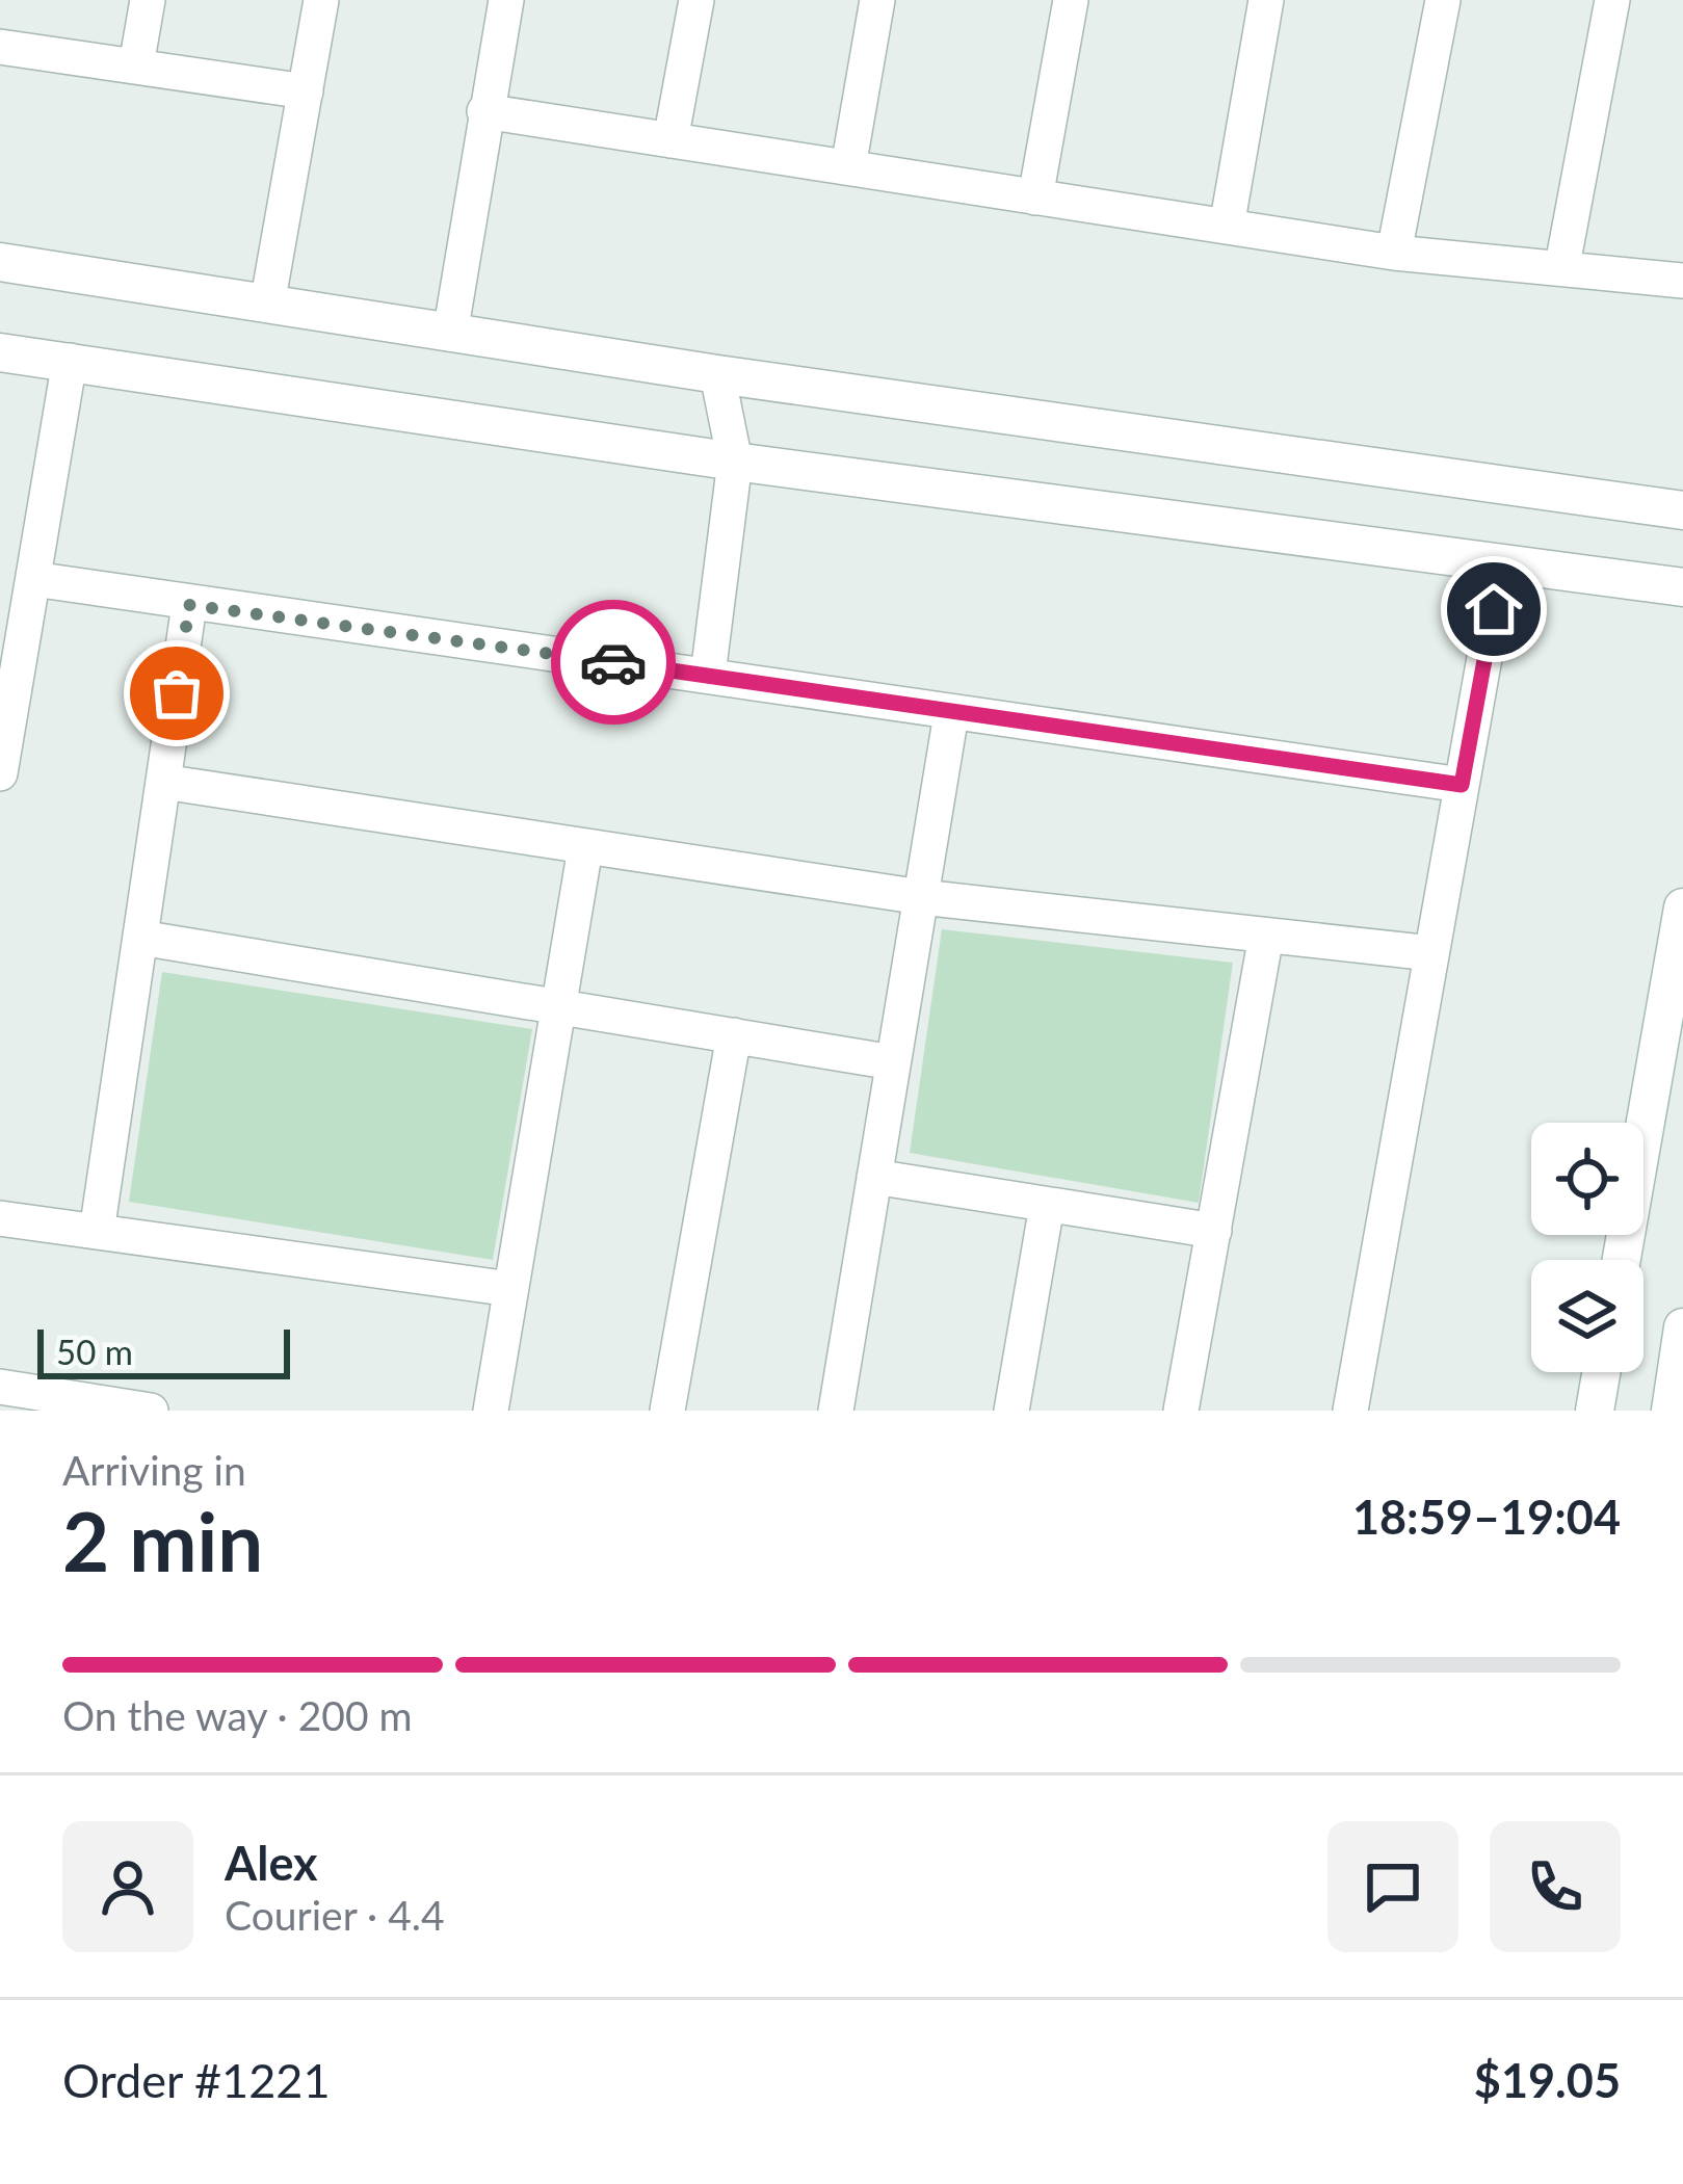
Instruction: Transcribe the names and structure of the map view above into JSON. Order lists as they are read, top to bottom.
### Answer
{
  "scale_bar": "50 m",
  "page": {
    "scale": "50 m",
    "heading": ["2 min", "Arriving in", "18:59–19:04"],
    "panel": [
      "Alex",
      "Courier · 4.4",
      "Order #1221",
      "$19.05"
    ],
    "bar": "On the way · 200 m"
  }
}
